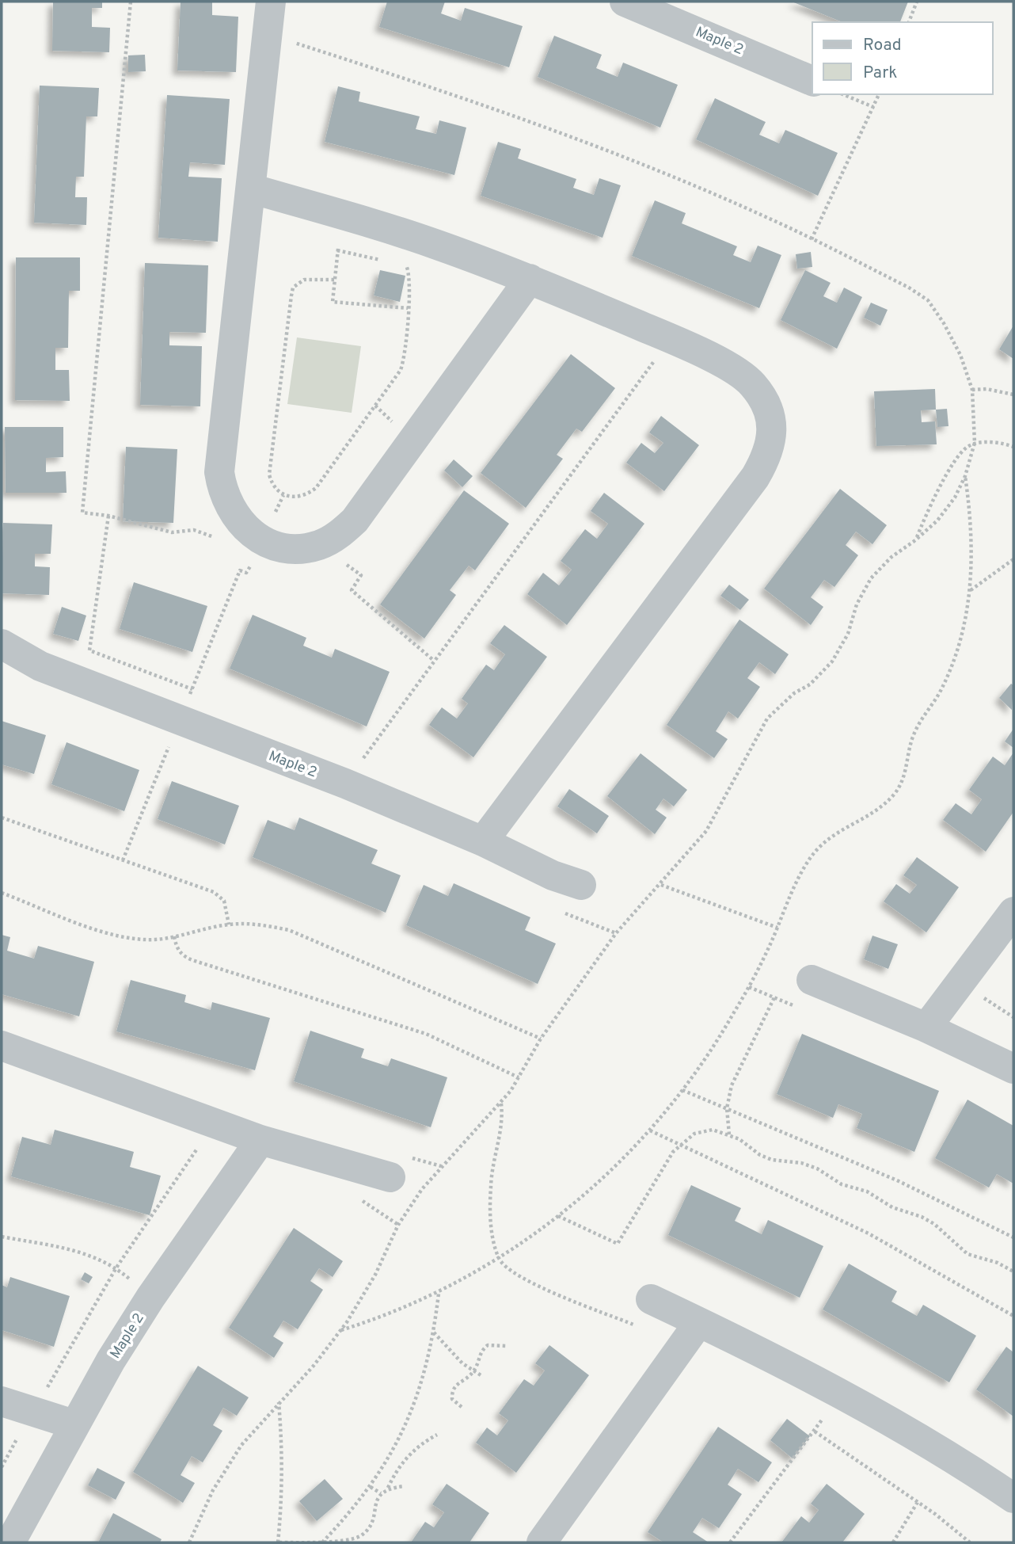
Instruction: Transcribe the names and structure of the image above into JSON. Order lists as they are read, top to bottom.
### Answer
{
  "streets": {
    "street": ["Maple 2"]
  },
  "legend": ["Road", "Park"]
}
